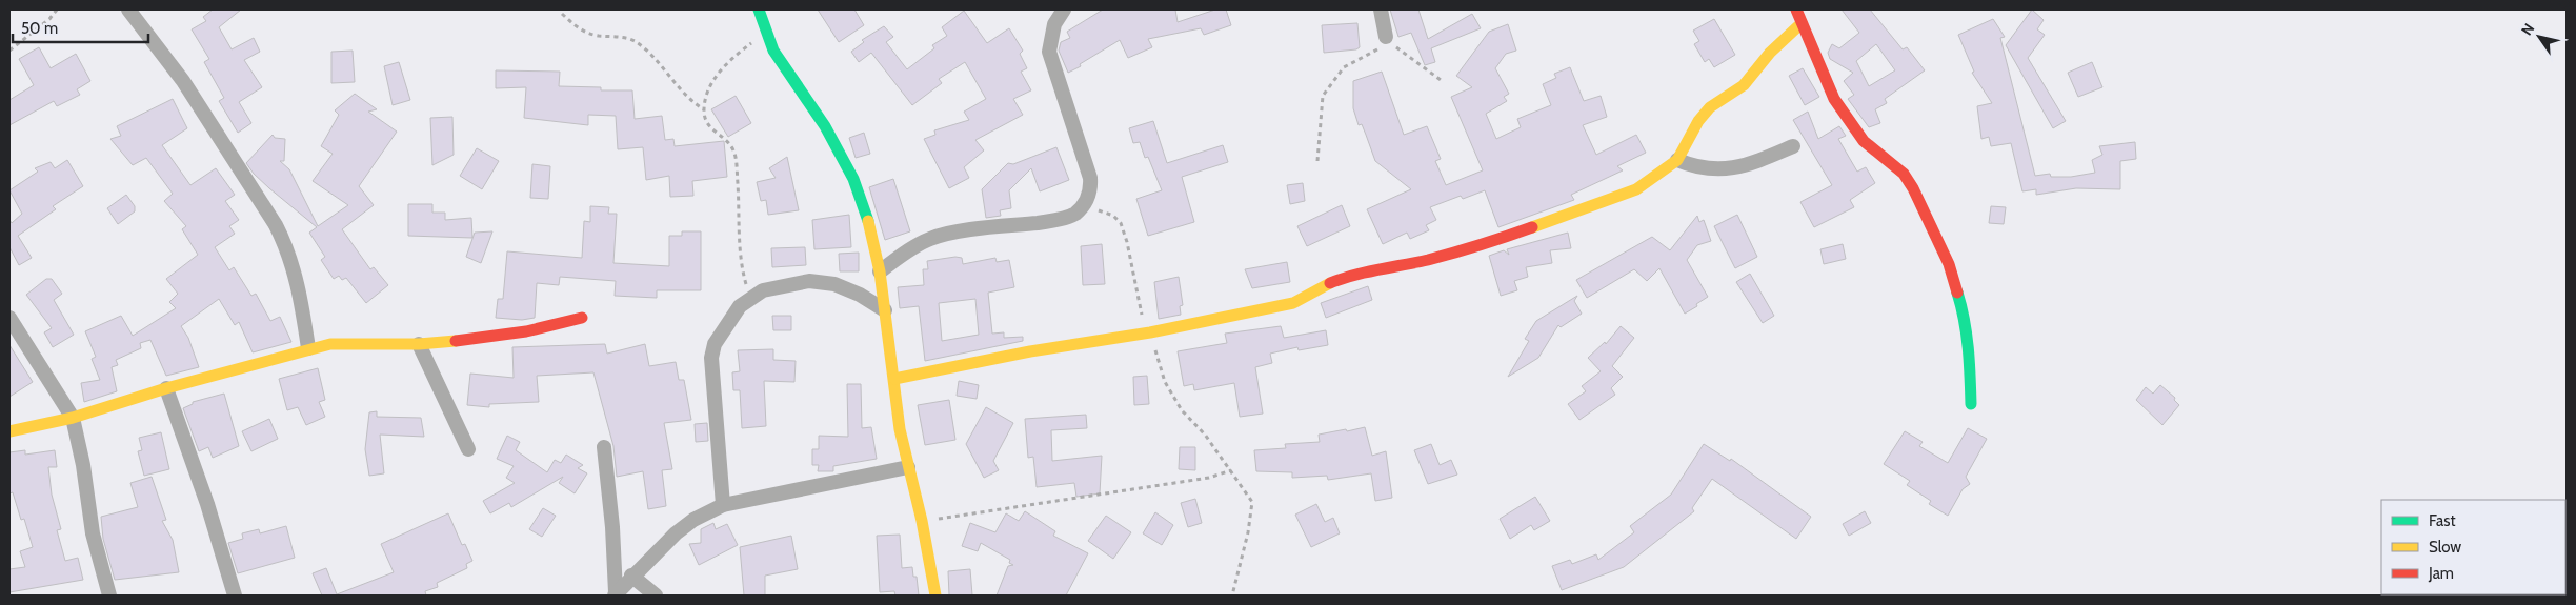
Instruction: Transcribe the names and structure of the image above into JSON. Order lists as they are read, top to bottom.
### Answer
{
  "legend": ["Fast", "Slow", "Jam"],
  "scale_bar": "50 m",
  "north": "top left"
}
